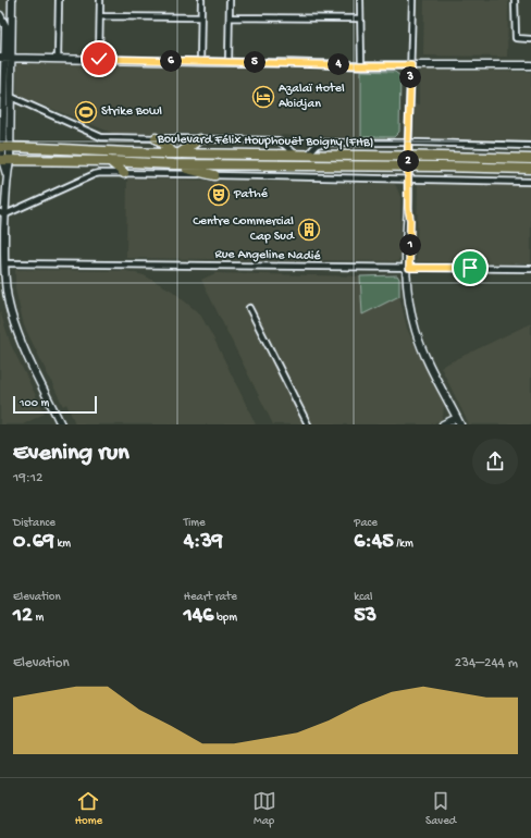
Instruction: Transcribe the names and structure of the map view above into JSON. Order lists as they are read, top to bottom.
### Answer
{
  "streets": {
    "highway": ["Boulevard Félix Houphouët Boigny (FHB)"],
    "street": ["Rue Angeline Nadié"]
  },
  "places": {
    "hotel": ["Azalaï Hotel Abidjan"],
    "sports": ["Strike Bowl"],
    "theatre": ["Pathé"],
    "building": ["Centre Commercial Cap Sud"]
  },
  "scale_bar": "100 m",
  "page": {
    "pins": [
      "6",
      "5",
      "4",
      "3",
      "2",
      "1"
    ],
    "scale": "100 m",
    "heading": ["Evening run", "19:12"],
    "stats": [
      ["Distance", "0.69 km"],
      ["Time", "4:39"],
      ["Pace", "6:45 /km"],
      ["Elevation", "12 m"],
      ["Heart rate", "146 bpm"],
      ["kcal", "53"]
    ],
    "chart": ["Elevation", "234–244 m"],
    "tabs": ["Home", "Map", "Saved"]
  }
}
